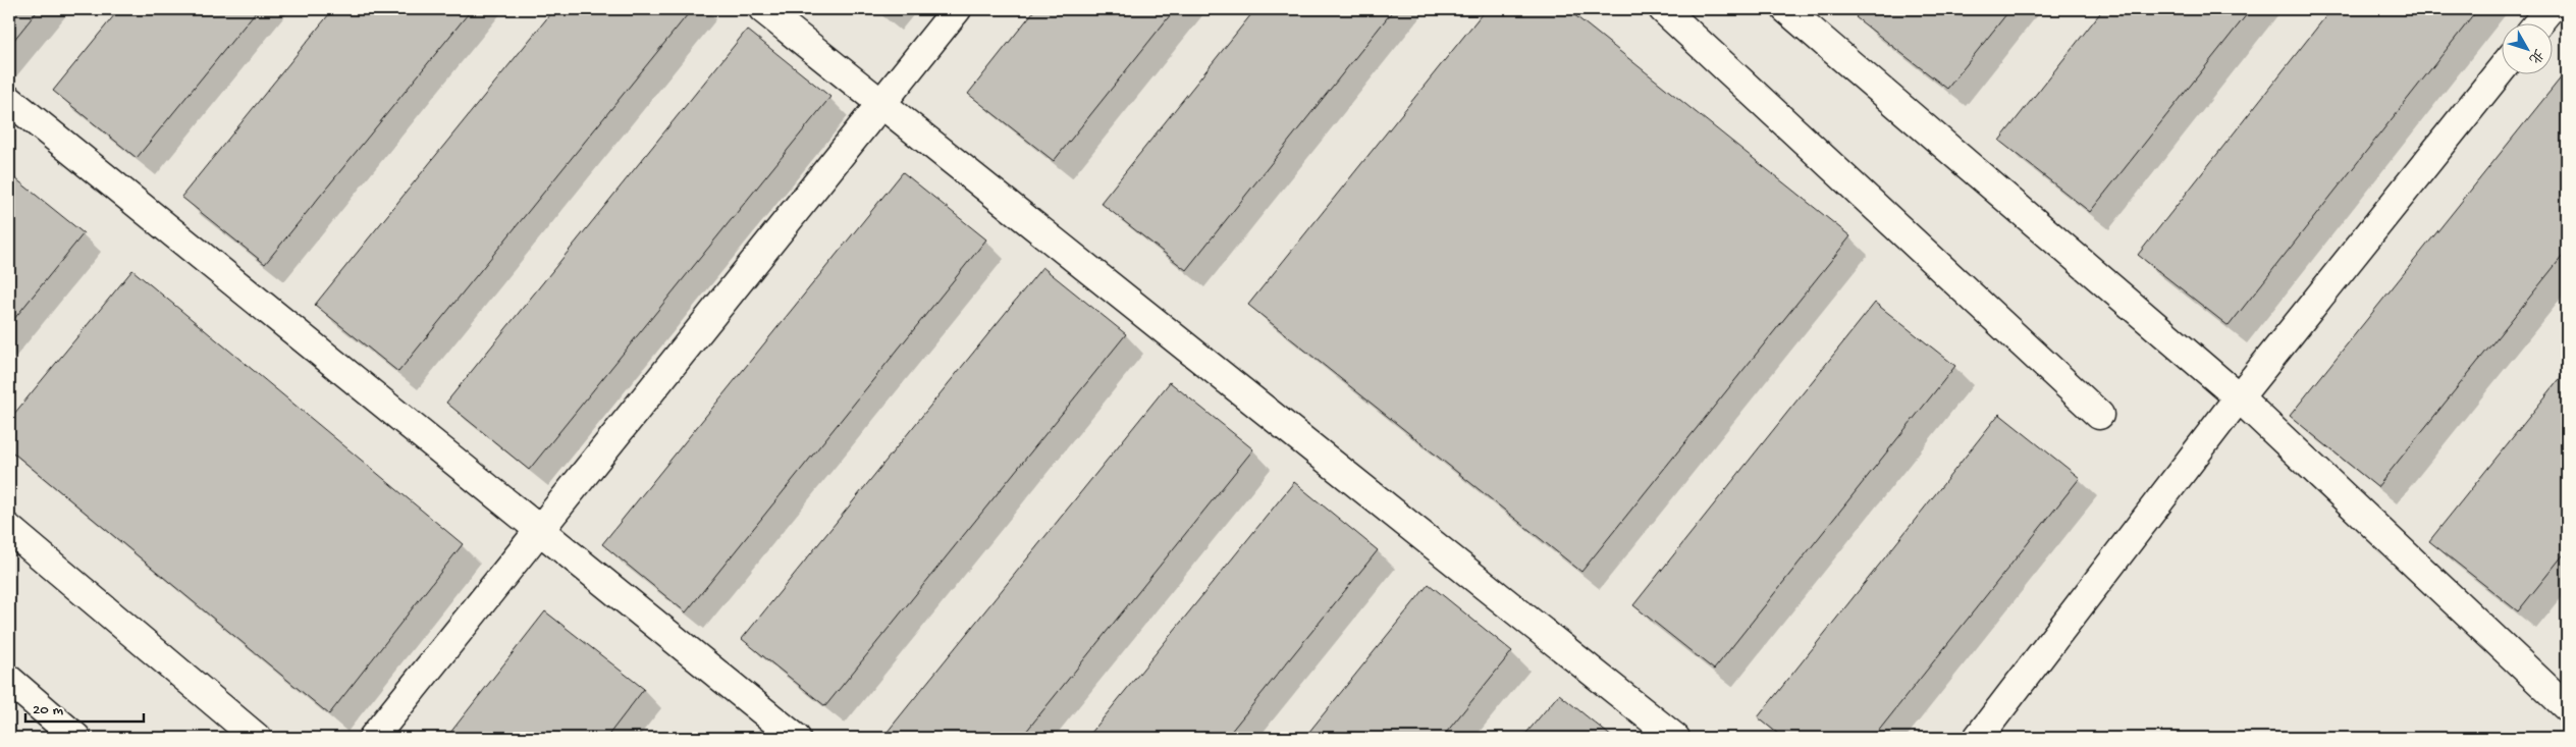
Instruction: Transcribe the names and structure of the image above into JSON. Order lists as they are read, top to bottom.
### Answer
{
  "scale_bar": "20 m",
  "north": "bottom right"
}
